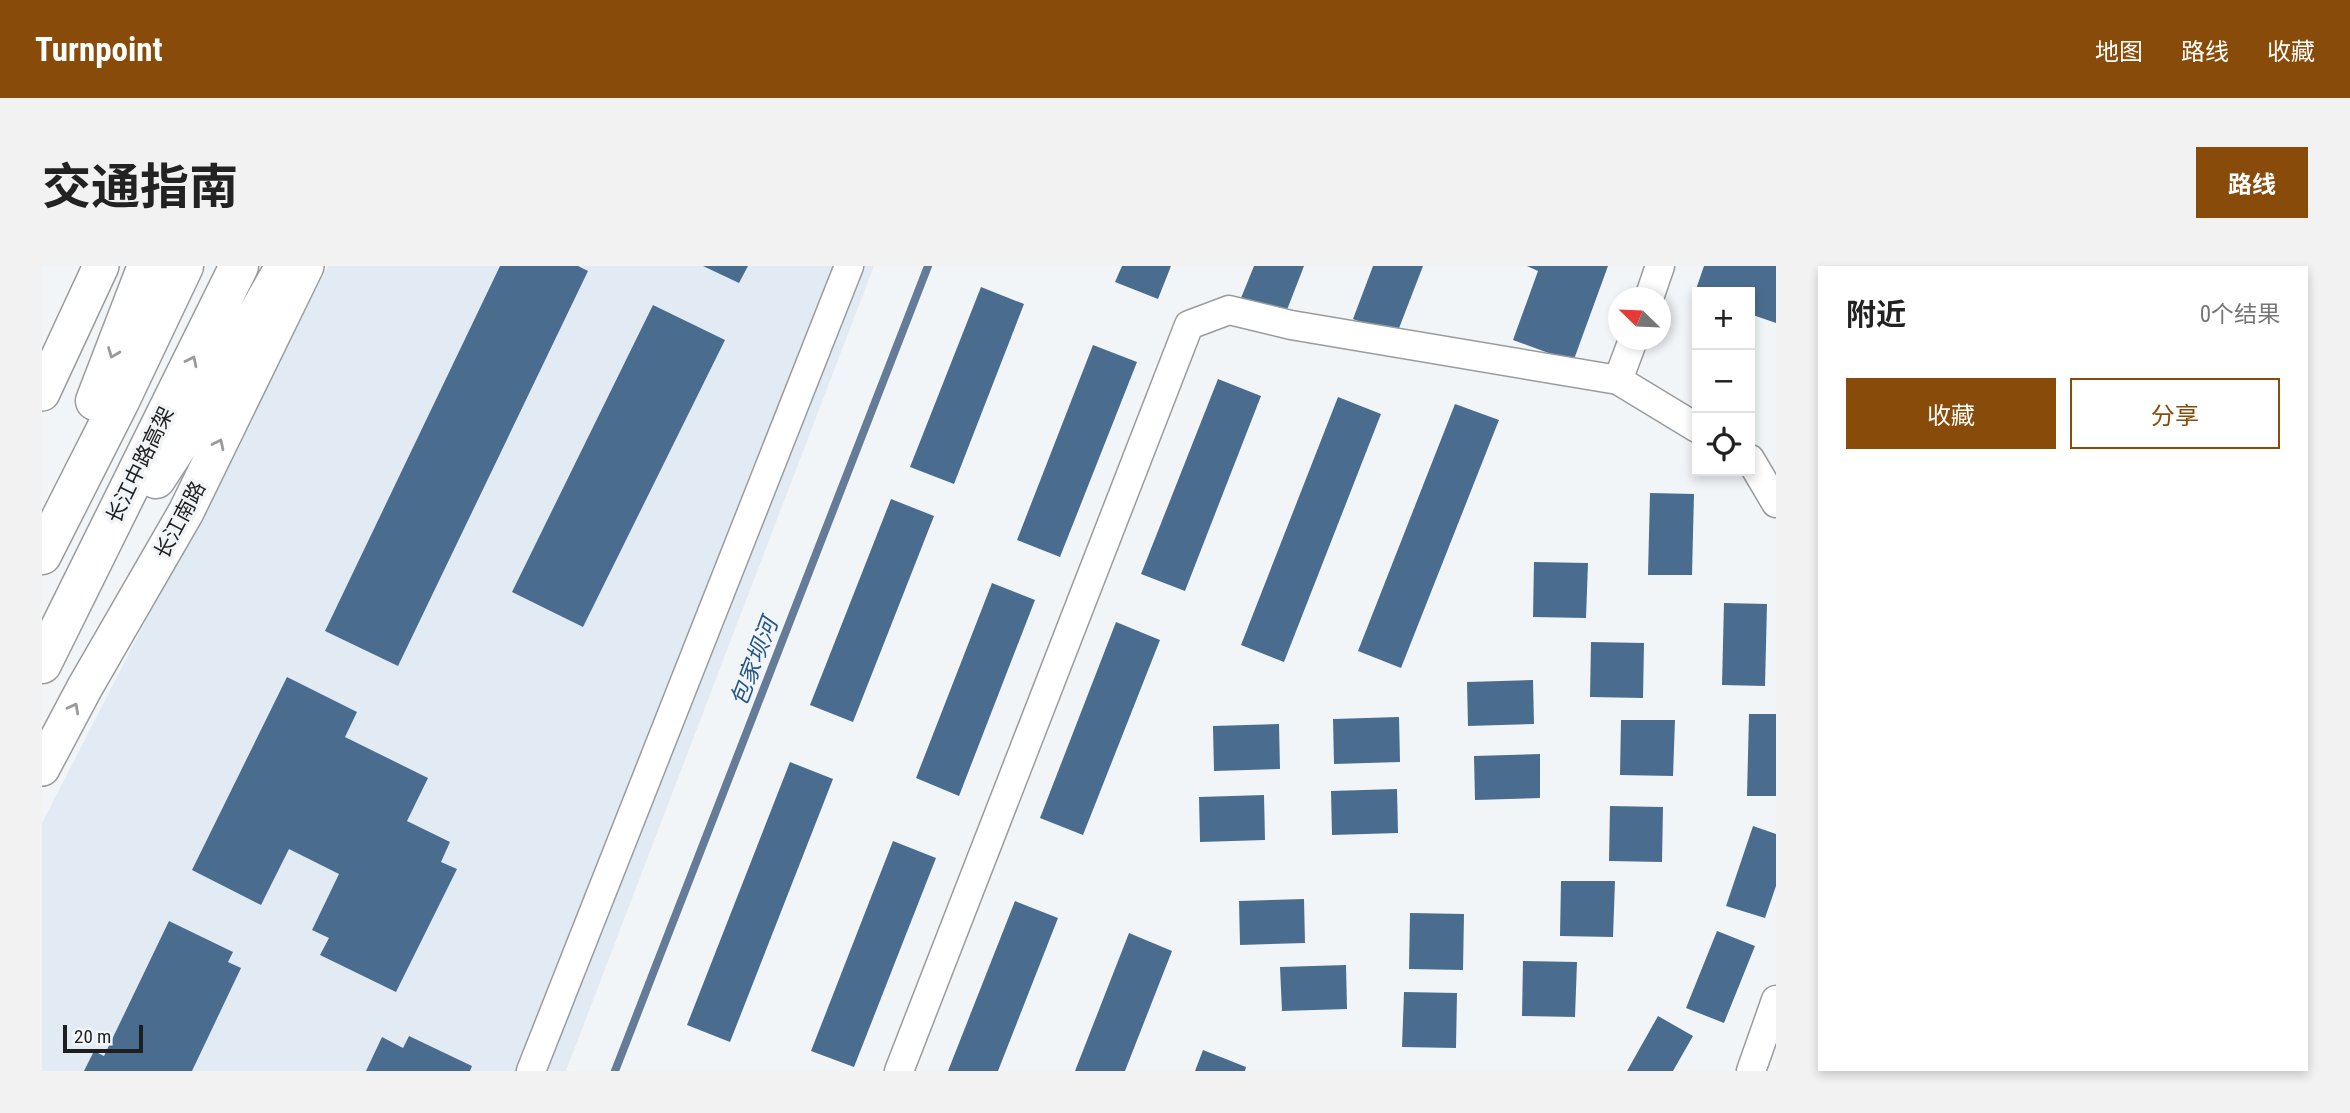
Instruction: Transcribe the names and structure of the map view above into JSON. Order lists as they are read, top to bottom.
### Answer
{
  "streets": {
    "highway": ["长江中路高架"],
    "main road": ["长江南路"]
  },
  "one_way": ["长江南路"],
  "water": ["包家坝河"],
  "scale_bar": "20 m",
  "north": "top left",
  "page": {
    "header": "Turnpoint",
    "nav": ["地图", "路线", "收藏"],
    "title": "交通指南",
    "buttons": [
      "路线",
      ["收藏", "分享"]
    ],
    "heading": ["附近", "0个结果"],
    "map_buttons": ["+", "−"],
    "scale": "20 m"
  }
}
